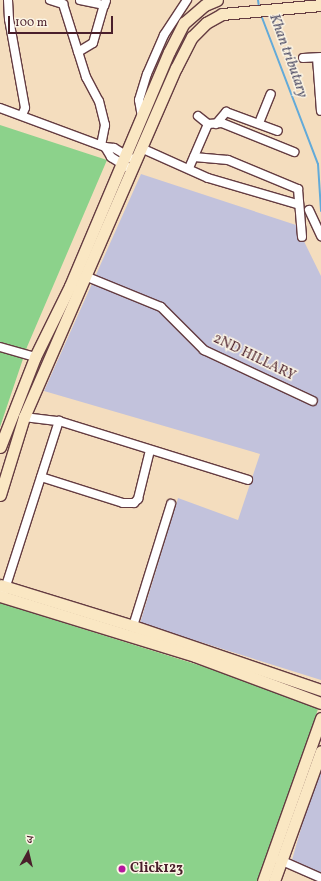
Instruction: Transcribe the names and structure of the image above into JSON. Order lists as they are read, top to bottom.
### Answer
{
  "streets": {
    "street": ["2ND HILLARY"]
  },
  "water": ["Khan tributary"],
  "places": ["Click123"],
  "scale_bar": "100 m",
  "north": "top"
}
